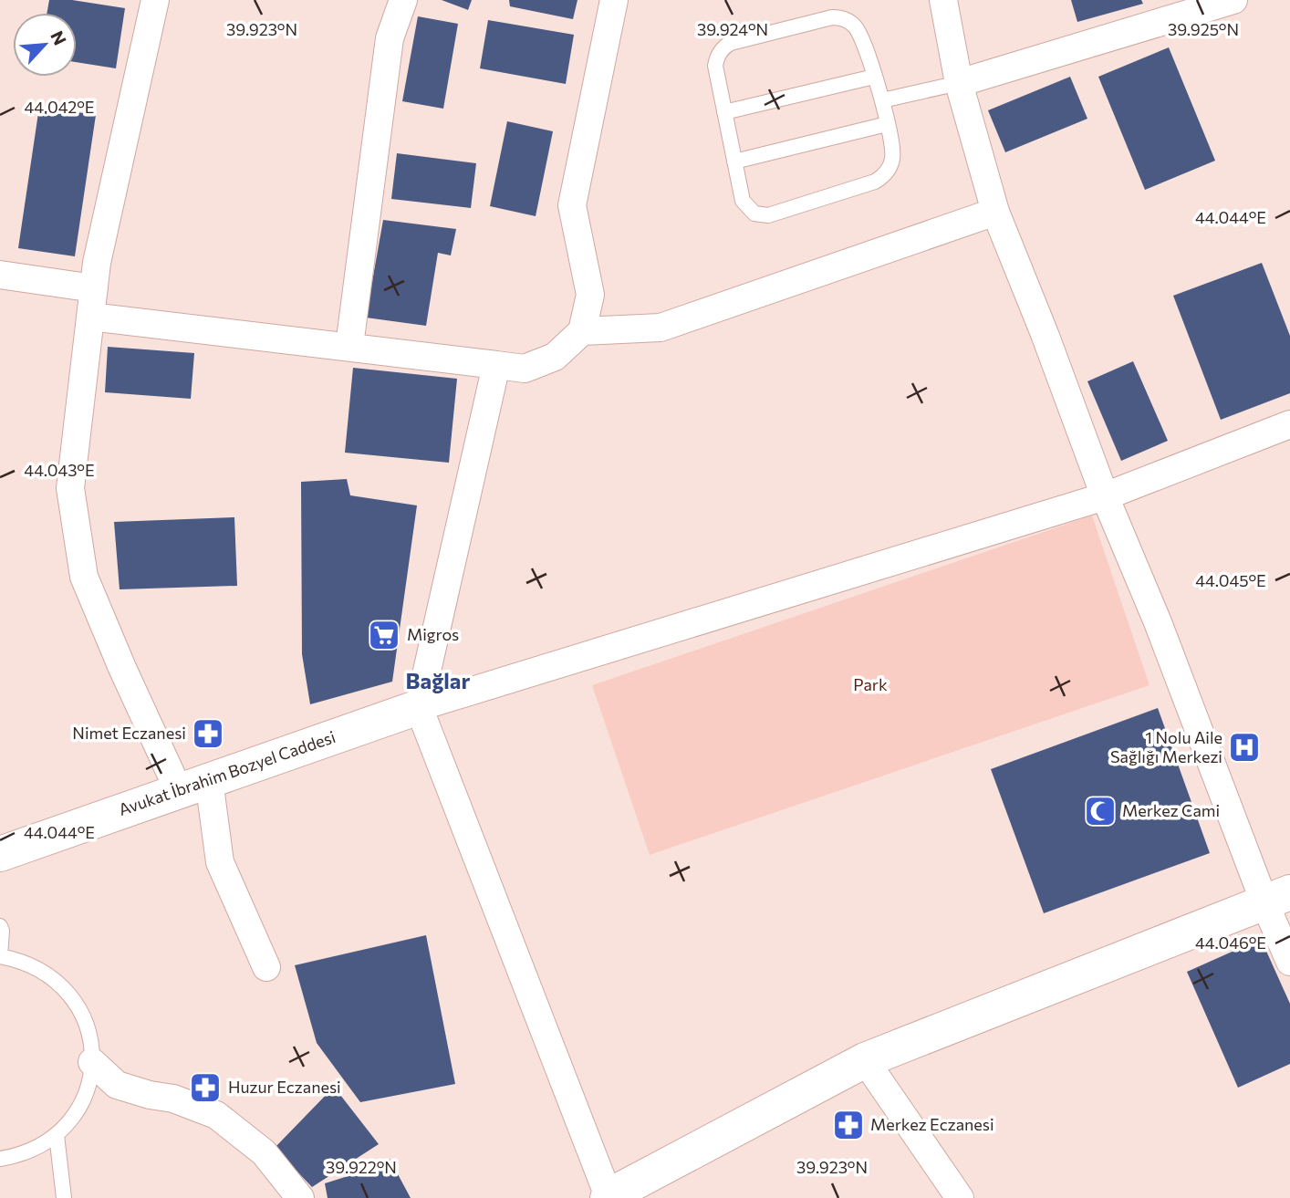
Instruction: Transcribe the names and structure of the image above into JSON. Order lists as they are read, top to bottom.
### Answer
{
  "streets": {
    "street": ["Avukat İbrahim Bozyel Caddesi"]
  },
  "districts": ["Bağlar"],
  "parks": ["Park"],
  "places": {
    "supermarket": ["Migros"],
    "pharmacy": ["Nimet Eczanesi", "Huzur Eczanesi", "Merkez Eczanesi"],
    "hospital": ["1 Nolu Aile Sağlığı Merkezi"],
    "mosque": ["Merkez Cami"]
  },
  "north": "top right",
  "coordinates": [
    "39.923°N",
    "39.924°N",
    "39.925°N",
    "44.042°E",
    "44.044°E",
    "44.043°E",
    "44.045°E",
    "44.046°E",
    "39.922°N"
  ]
}
